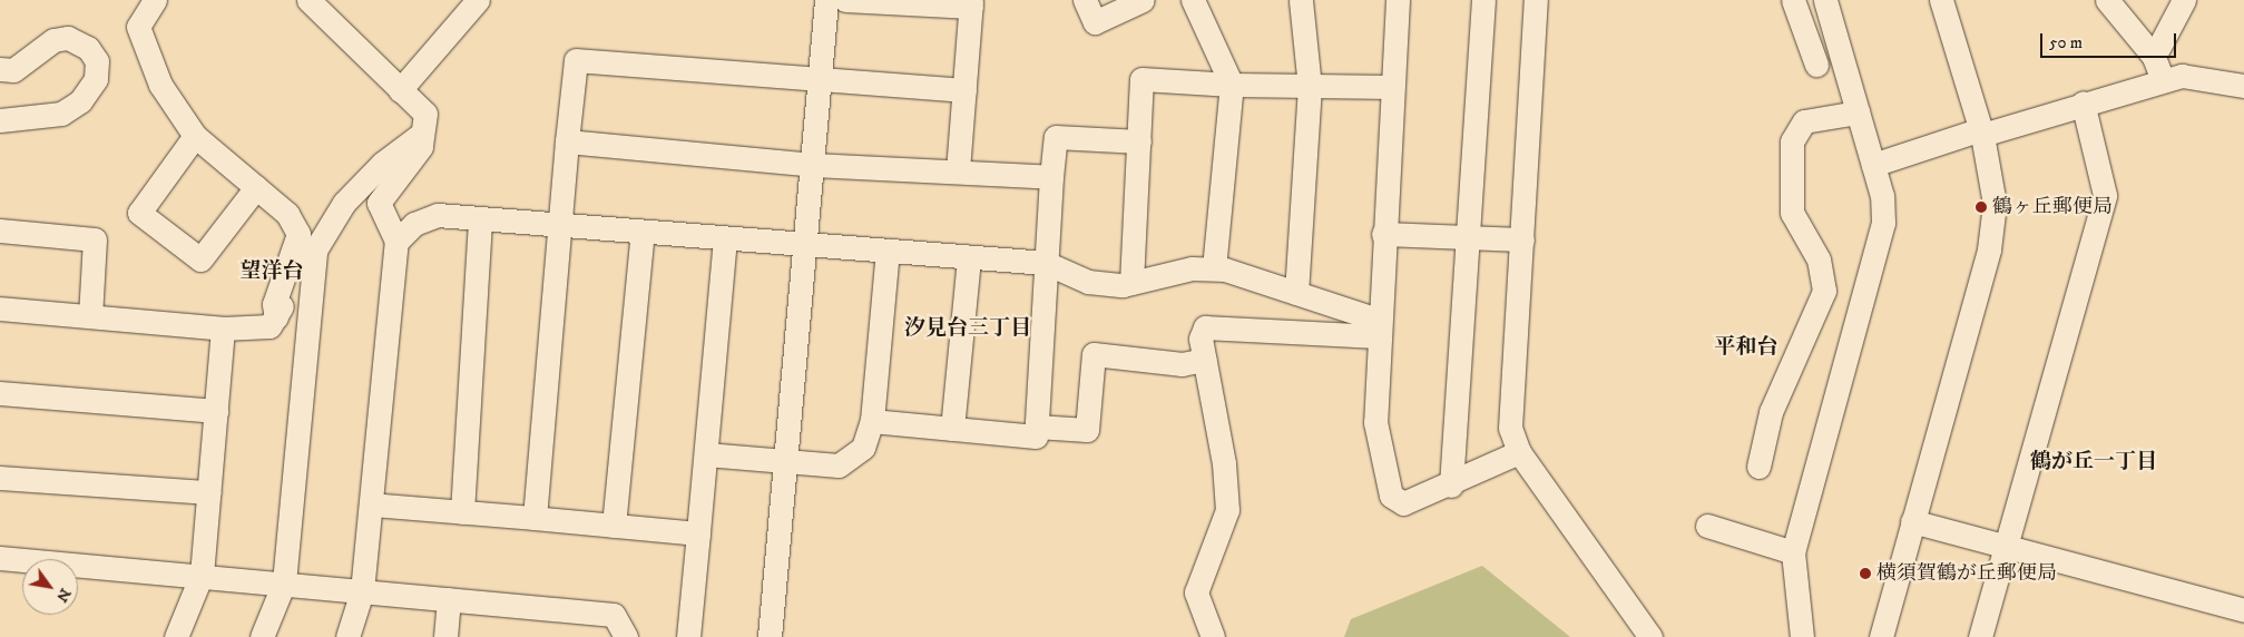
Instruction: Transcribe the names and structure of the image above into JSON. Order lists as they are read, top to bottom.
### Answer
{
  "districts": [
    "望洋台",
    "汐見台三丁目",
    "平和台",
    "鶴が丘一丁目"
  ],
  "places": ["鶴ヶ丘郵便局", "横須賀鶴が丘郵便局"],
  "scale_bar": "50 m",
  "north": "bottom right"
}
